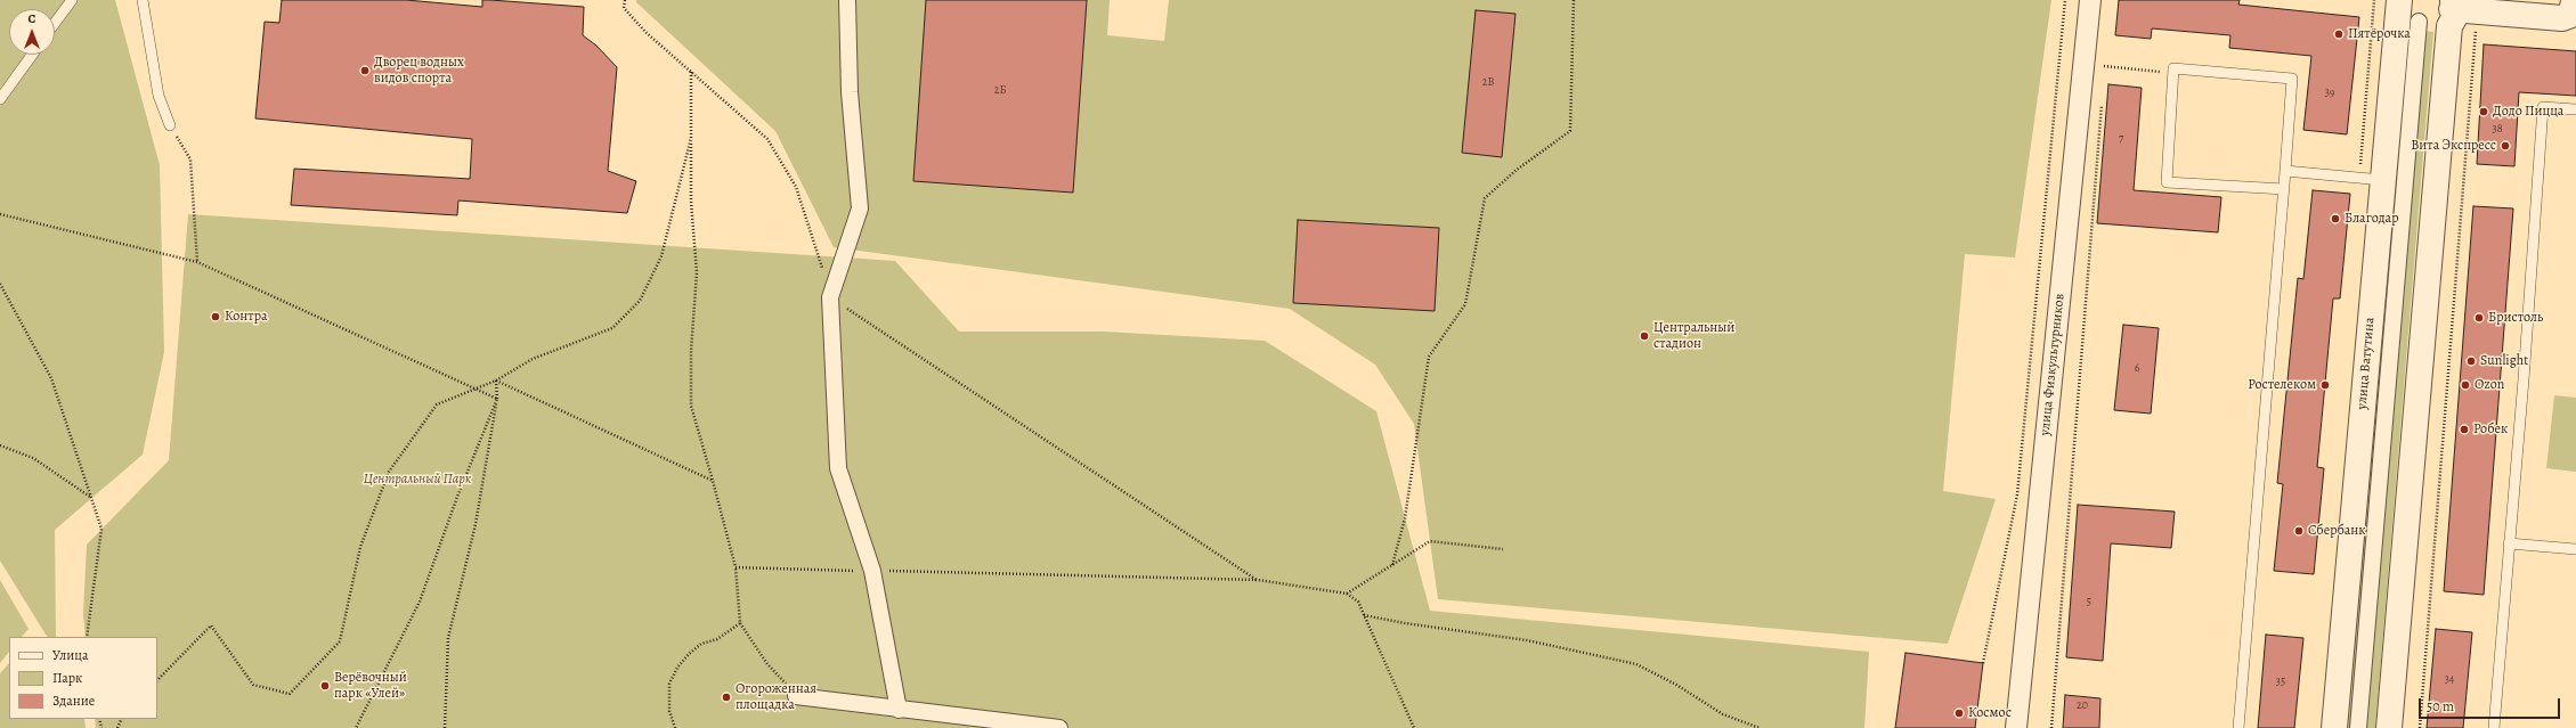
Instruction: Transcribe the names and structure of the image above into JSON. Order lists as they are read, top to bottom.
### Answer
{
  "streets": {
    "street": ["улица Ватутина", "улица Физкультурников"]
  },
  "parks": ["Центральный Парк"],
  "places": [
    "Пятёрочка",
    "Дворец водных видов спорта",
    "Додо Пицца",
    "Вита Экспресс",
    "Благодар",
    "Контра",
    "Бристоль",
    "Центральный стадион",
    "Sunlight",
    "Ростелеком",
    "Ozon",
    "Робек",
    "Сбербанк",
    "Верёвочный парк «Улей»",
    "Огороженная площадка",
    "Космос"
  ],
  "house_numbers": [
    "2В",
    "2Б",
    "39",
    "38",
    "7",
    "6",
    "5",
    "34",
    "35",
    "20"
  ],
  "legend": ["Улица", "Парк", "Здание"],
  "scale_bar": "50 m",
  "north": "top"
}
